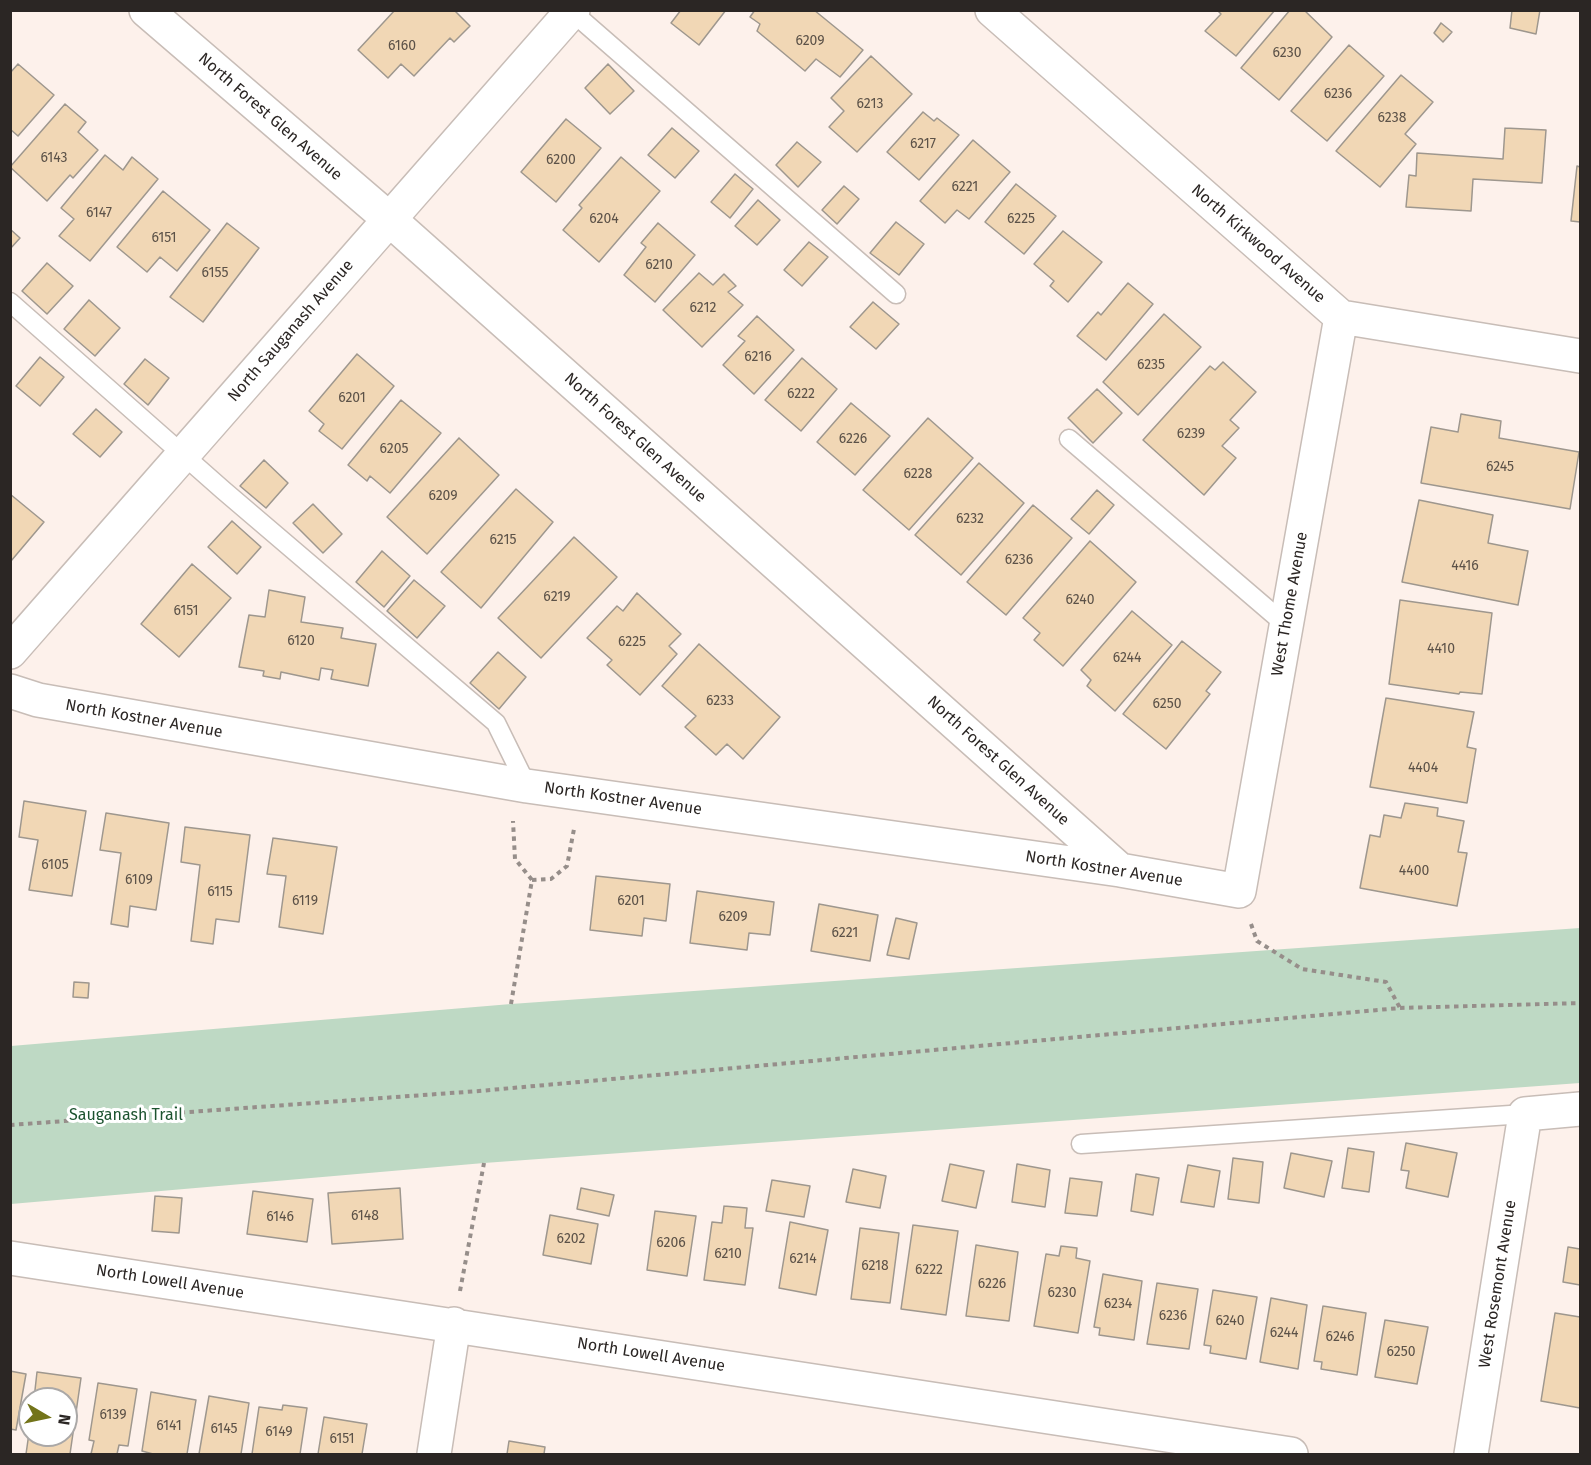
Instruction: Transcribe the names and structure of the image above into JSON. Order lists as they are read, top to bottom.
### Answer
{
  "streets": {
    "street": [
      "North Forest Glen Avenue",
      "North Kirkwood Avenue",
      "North Sauganash Avenue",
      "West Thome Avenue",
      "North Kostner Avenue",
      "North Lowell Avenue",
      "West Rosemont Avenue"
    ]
  },
  "crossings": [
    ["North Forest Glen Avenue", "North Sauganash Avenue"],
    ["North Forest Glen Avenue", "North Kostner Avenue"],
    ["North Kirkwood Avenue", "West Thome Avenue"],
    ["West Thome Avenue", "North Kostner Avenue"]
  ],
  "parks": ["Sauganash Trail"],
  "house_numbers": [
    "6209",
    "6160",
    "6230",
    "6236",
    "6213",
    "6238",
    "6217",
    "6143",
    "6200",
    "6221",
    "6147",
    "6204",
    "6225",
    "6151",
    "6210",
    "6155",
    "6212",
    "6216",
    "6235",
    "6222",
    "6201",
    "6239",
    "6226",
    "6205",
    "6245",
    "6228",
    "6209",
    "6232",
    "6215",
    "6236",
    "4416",
    "6219",
    "6240",
    "6151",
    "6120",
    "6225",
    "4410",
    "6244",
    "6233",
    "6250",
    "4404",
    "6105",
    "4400",
    "6109",
    "6115",
    "6119",
    "6201",
    "6209",
    "6221",
    "6148",
    "6146",
    "6202",
    "6206",
    "6210",
    "6214",
    "6218",
    "6222",
    "6226",
    "6230",
    "6234",
    "6236",
    "6240",
    "6244",
    "6246",
    "6250",
    "6139",
    "6141",
    "6145",
    "6149",
    "6151"
  ],
  "north": "right"
}
